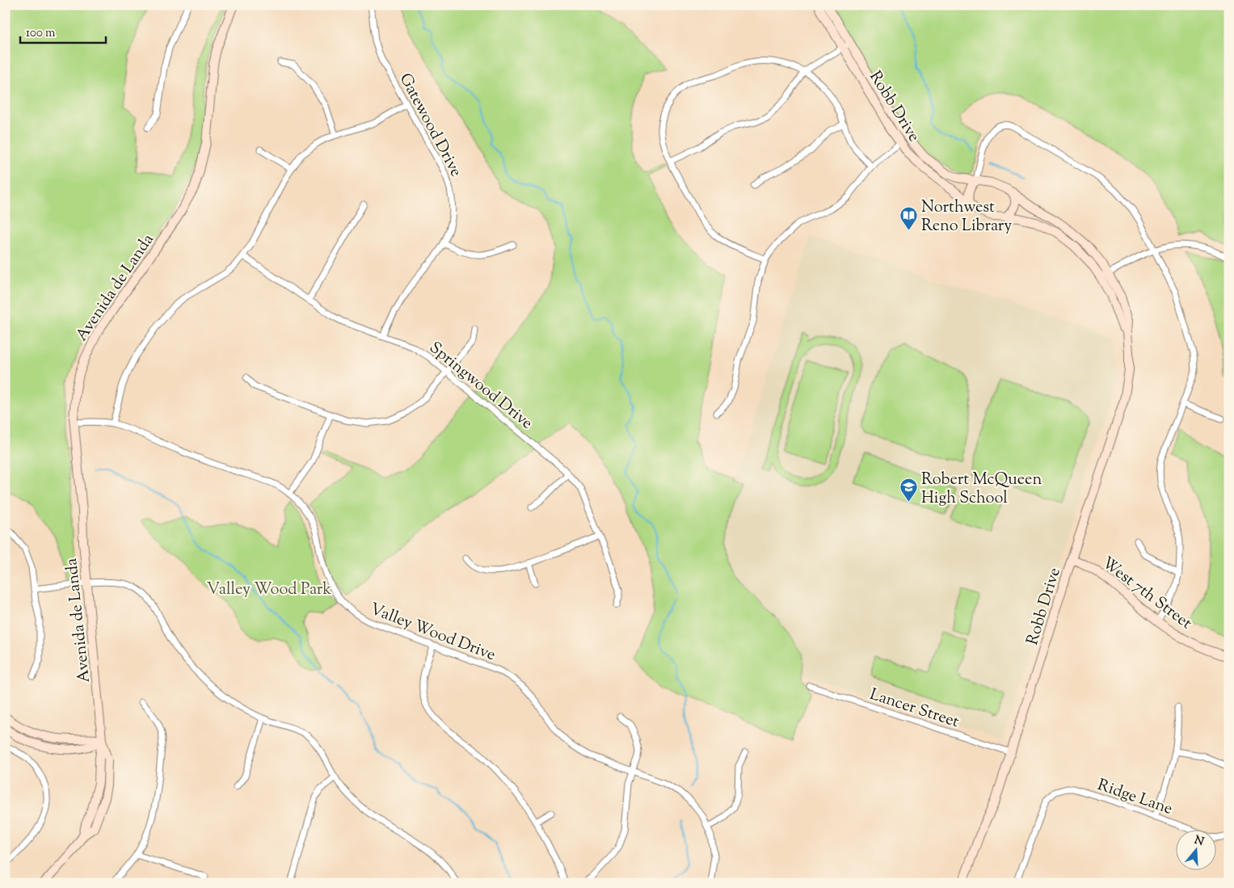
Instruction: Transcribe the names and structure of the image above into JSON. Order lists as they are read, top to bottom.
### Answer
{
  "streets": {
    "street": [
      "Robb Drive",
      "Gatewood Drive",
      "Avenida de Landa",
      "Springwood Drive",
      "West 7th Street",
      "Valley Wood Drive",
      "Lancer Street",
      "Ridge Lane"
    ]
  },
  "crossings": [
    ["Robb Drive", "West 7th Street"],
    ["Robb Drive", "Lancer Street"],
    ["Gatewood Drive", "Springwood Drive"],
    ["Avenida de Landa", "Valley Wood Drive"]
  ],
  "parks": ["Valley Wood Park"],
  "places": {
    "library": ["Northwest Reno Library"],
    "school or university": ["Robert McQueen High School"]
  },
  "scale_bar": "100 m",
  "north": "top"
}
